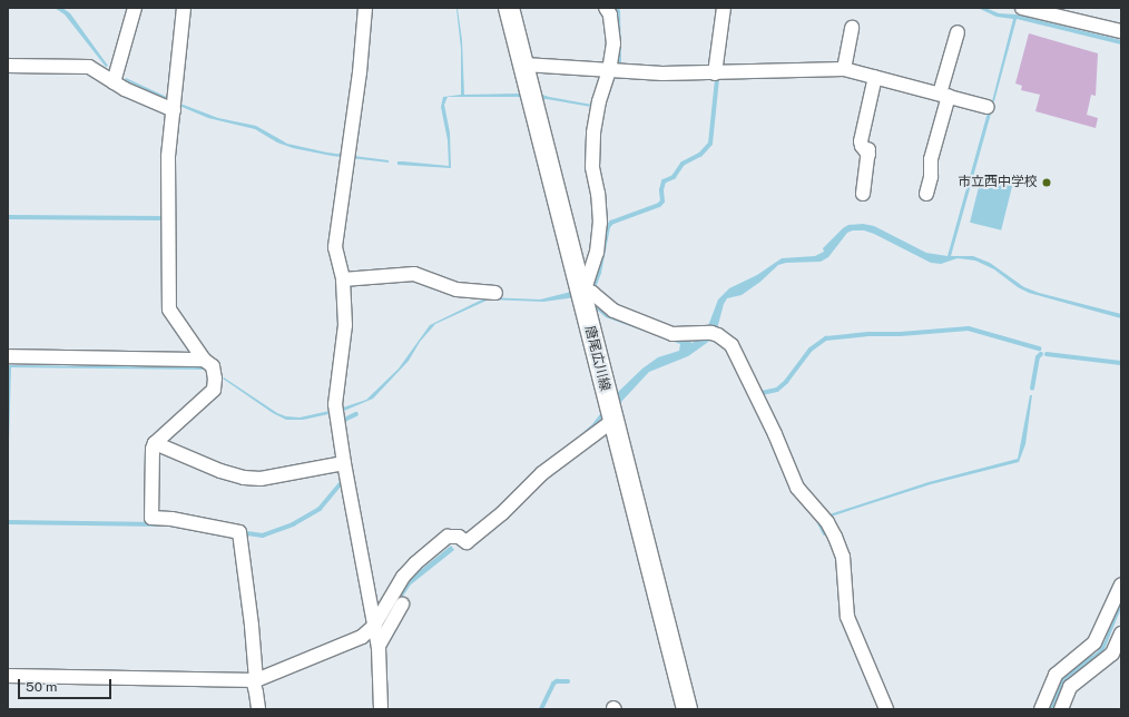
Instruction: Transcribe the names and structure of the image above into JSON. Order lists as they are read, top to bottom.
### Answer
{
  "streets": {
    "main road": ["唐尾広川線"]
  },
  "places": ["市立西中学校"],
  "scale_bar": "50 m"
}
